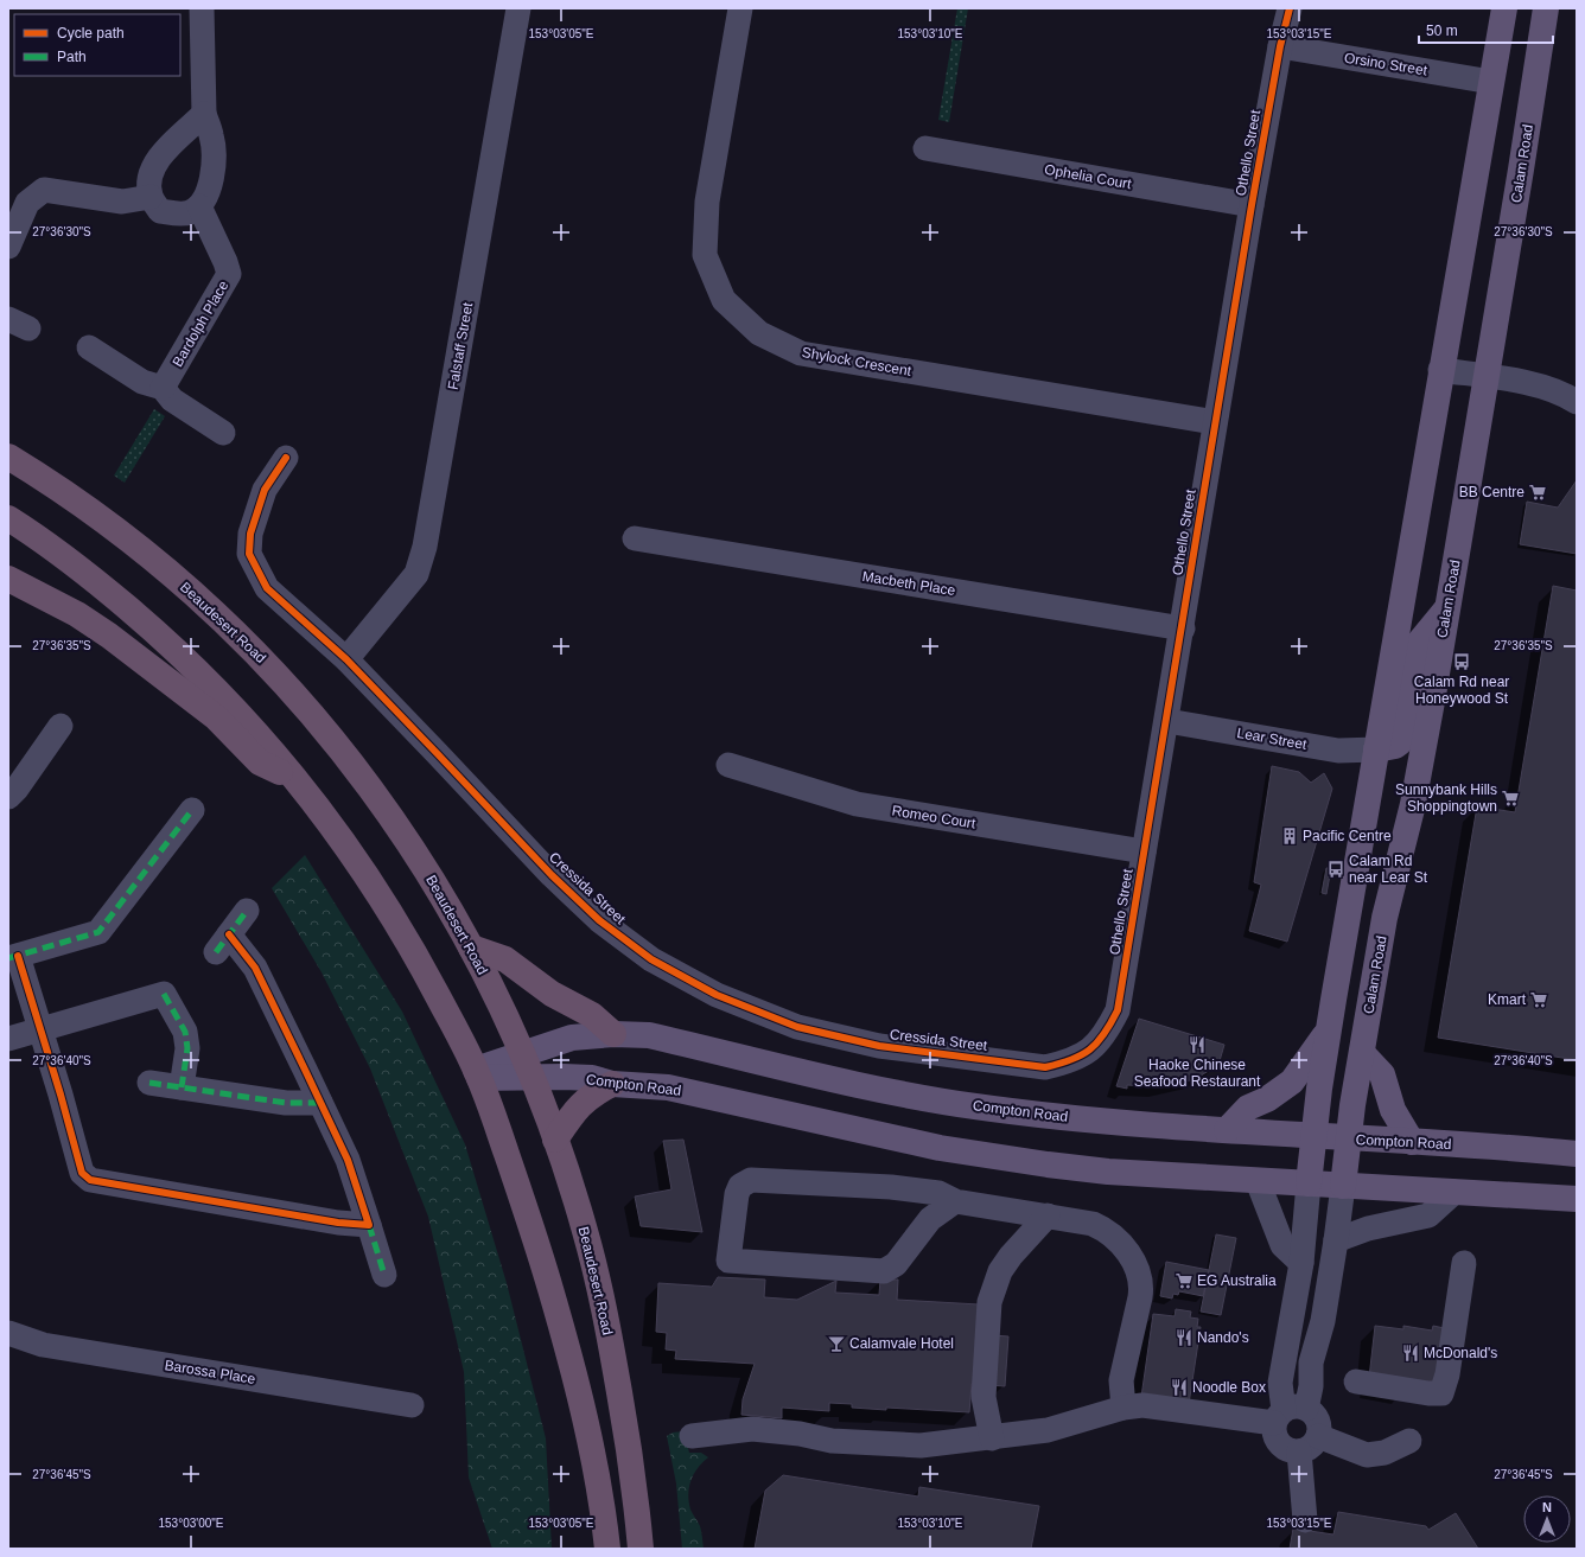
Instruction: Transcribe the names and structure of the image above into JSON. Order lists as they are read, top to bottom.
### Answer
{
  "streets": {
    "highway": ["Beaudesert Road"],
    "main road": ["Calam Road", "Compton Road"],
    "street": [
      "Orsino Street",
      "Othello Street",
      "Ophelia Court",
      "Bardolph Place",
      "Falstaff Street",
      "Shylock Crescent",
      "Macbeth Place",
      "Lear Street",
      "Romeo Court",
      "Cressida Street",
      "Barossa Place"
    ]
  },
  "crossings": [
    ["Orsino Street", "Othello Street"],
    ["Othello Street", "Ophelia Court"],
    ["Othello Street", "Shylock Crescent"],
    ["Othello Street", "Macbeth Place"],
    ["Othello Street", "Lear Street"],
    ["Othello Street", "Romeo Court"],
    ["Othello Street", "Cressida Street"],
    ["Calam Road", "Compton Road"],
    ["Falstaff Street", "Cressida Street"],
    ["Beaudesert Road", "Compton Road"]
  ],
  "places": {
    "supermarket": [
      "BB Centre",
      "Sunnybank Hills Shoppingtown",
      "Kmart",
      "EG Australia"
    ],
    "bus stop": ["Calam Rd near Honeywood St", "Calam Rd near Lear St"],
    "building": ["Pacific Centre"],
    "restaurant": [
      "Haoke Chinese Seafood Restaurant",
      "Nando's",
      "McDonald's",
      "Noodle Box"
    ],
    "bar": ["Calamvale Hotel"]
  },
  "legend": ["Cycle path", "Path"],
  "scale_bar": "50 m",
  "north": "top",
  "coordinates": [
    "153°03'05\"E",
    "153°03'10\"E",
    "153°03'15\"E",
    "27°36'30\"S",
    "27°36'35\"S",
    "27°36'40\"S",
    "27°36'45\"S",
    "153°03'00\"E"
  ]
}
